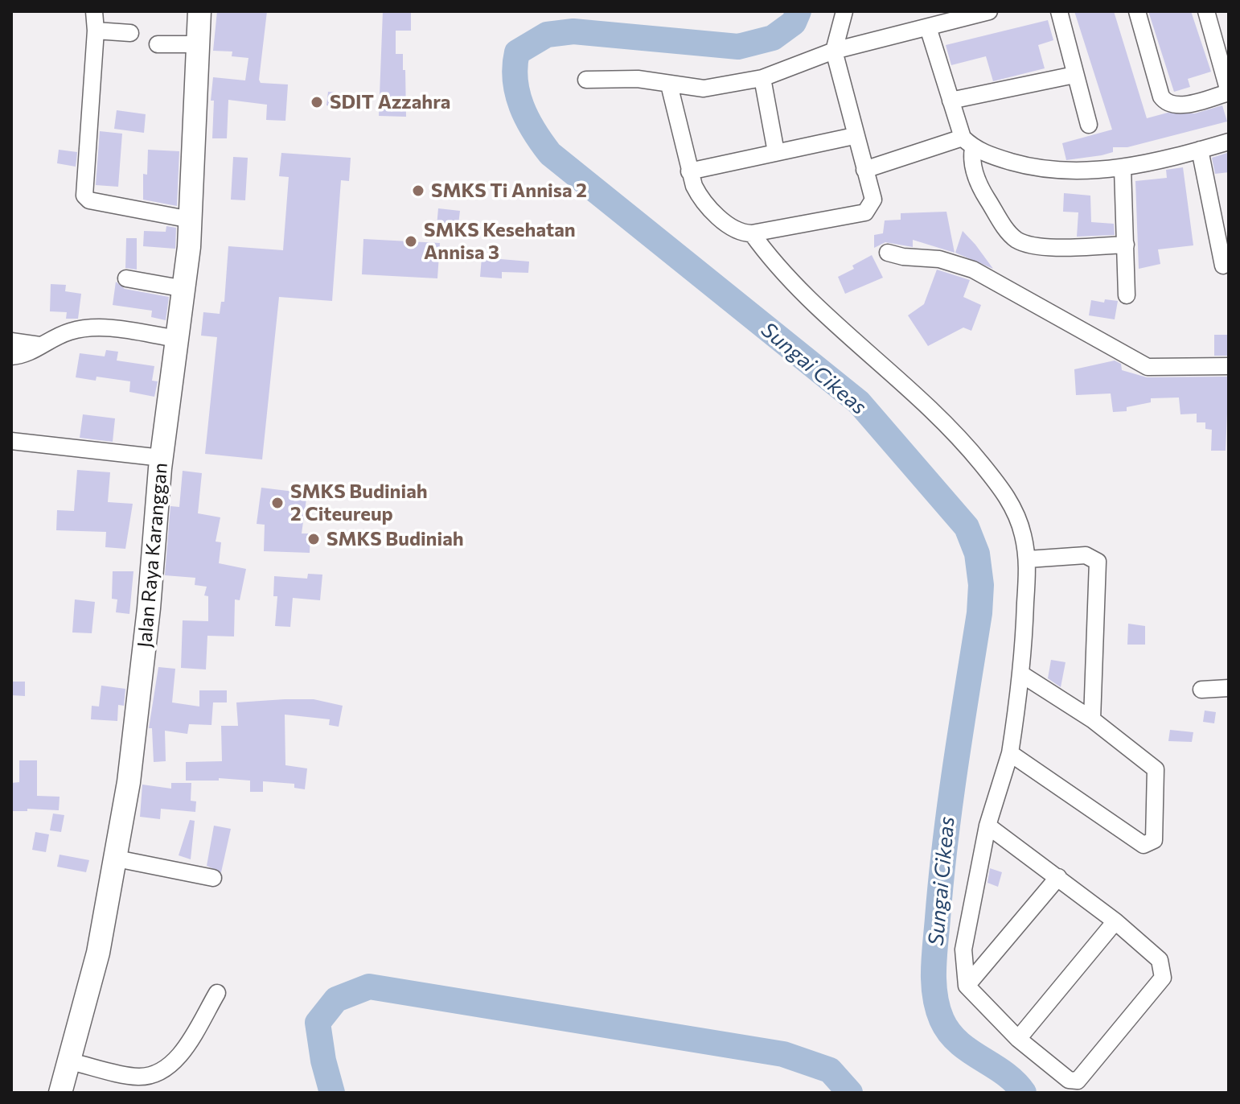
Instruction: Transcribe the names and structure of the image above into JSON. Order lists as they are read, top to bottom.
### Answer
{
  "streets": {
    "street": ["Jalan Raya Karanggan"]
  },
  "water": ["Sungai Cikeas"],
  "places": [
    "SDIT Azzahra",
    "SMKS Ti Annisa 2",
    "SMKS Kesehatan Annisa 3",
    "SMKS Budiniah 2 Citeureup",
    "SMKS Budiniah"
  ]
}
